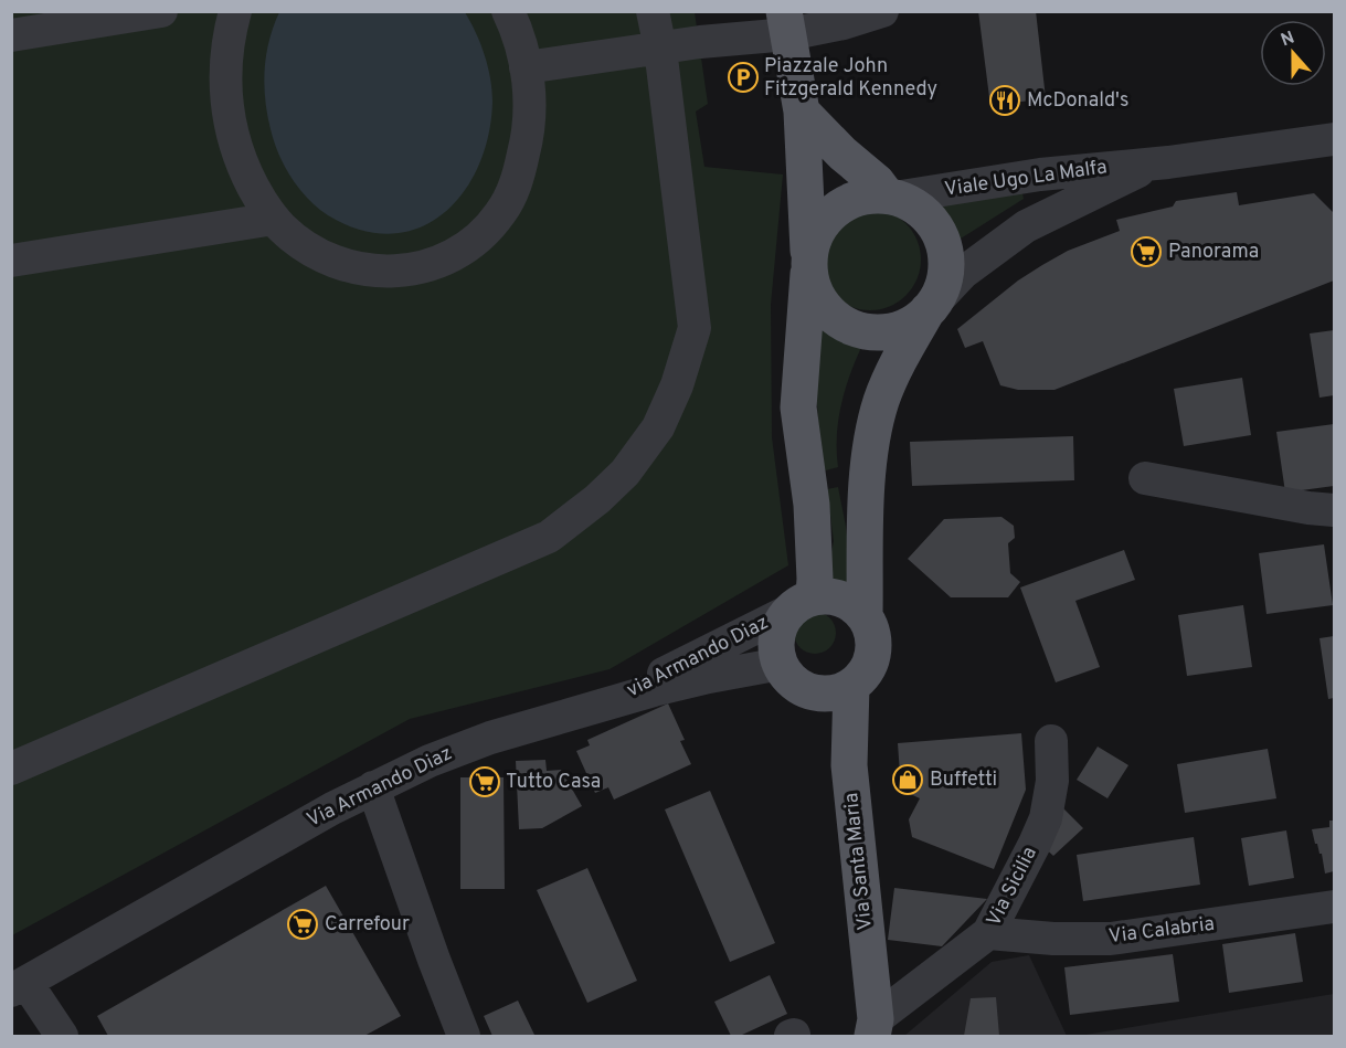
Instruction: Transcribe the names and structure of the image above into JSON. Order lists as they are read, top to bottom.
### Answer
{
  "streets": {
    "main road": ["Via Santa Maria"],
    "street": [
      "Viale Ugo La Malfa",
      "via Armando Diaz",
      "Via Armando Diaz",
      "Via Sicilia",
      "Via Calabria"
    ]
  },
  "crossings": [
    ["via Armando Diaz", "Via Armando Diaz"],
    ["via Armando Diaz", "Via Santa Maria"],
    ["Via Armando Diaz", "Via Santa Maria"],
    ["Via Santa Maria", "Via Sicilia"],
    ["Via Sicilia", "Via Calabria"]
  ],
  "places": {
    "parking": ["Piazzale John Fitzgerald Kennedy"],
    "restaurant": ["McDonald's"],
    "supermarket": ["Panorama", "Tutto Casa", "Carrefour"],
    "shop": ["Buffetti"]
  },
  "north": "top"
}
